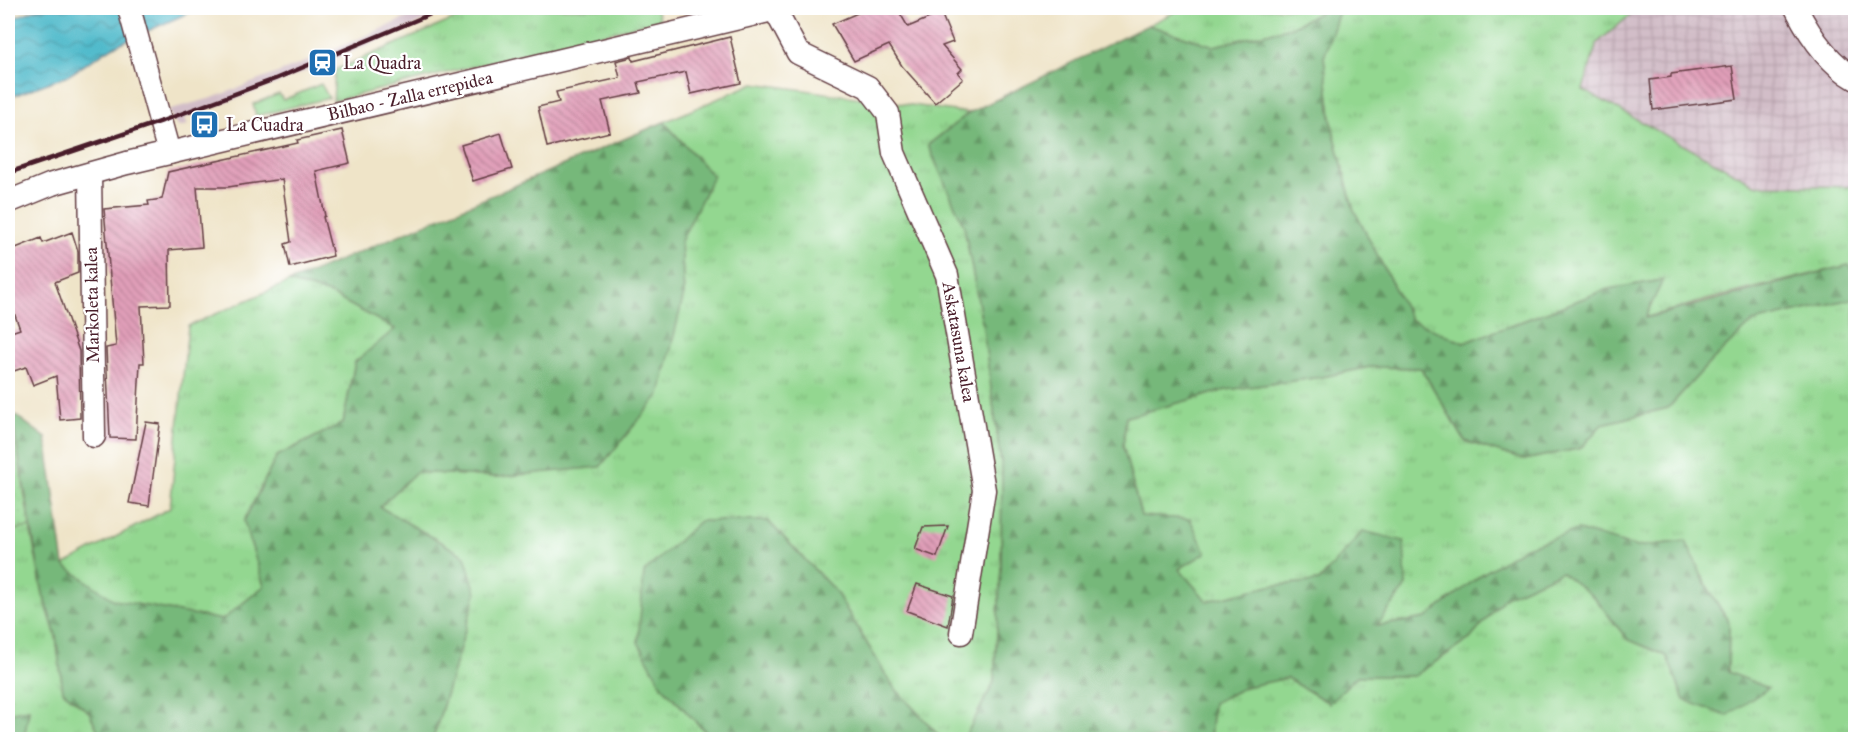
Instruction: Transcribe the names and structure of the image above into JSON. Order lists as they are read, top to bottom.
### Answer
{
  "streets": {
    "street": ["Bilbao - Zalla errepidea", "Markoleta kalea", "Askatasuna kalea"]
  },
  "crossings": [
    ["Bilbao - Zalla errepidea", "Markoleta kalea"],
    ["Bilbao - Zalla errepidea", "Askatasuna kalea"]
  ],
  "places": {
    "station": ["La Quadra"],
    "bus stop": ["La Cuadra"]
  }
}
